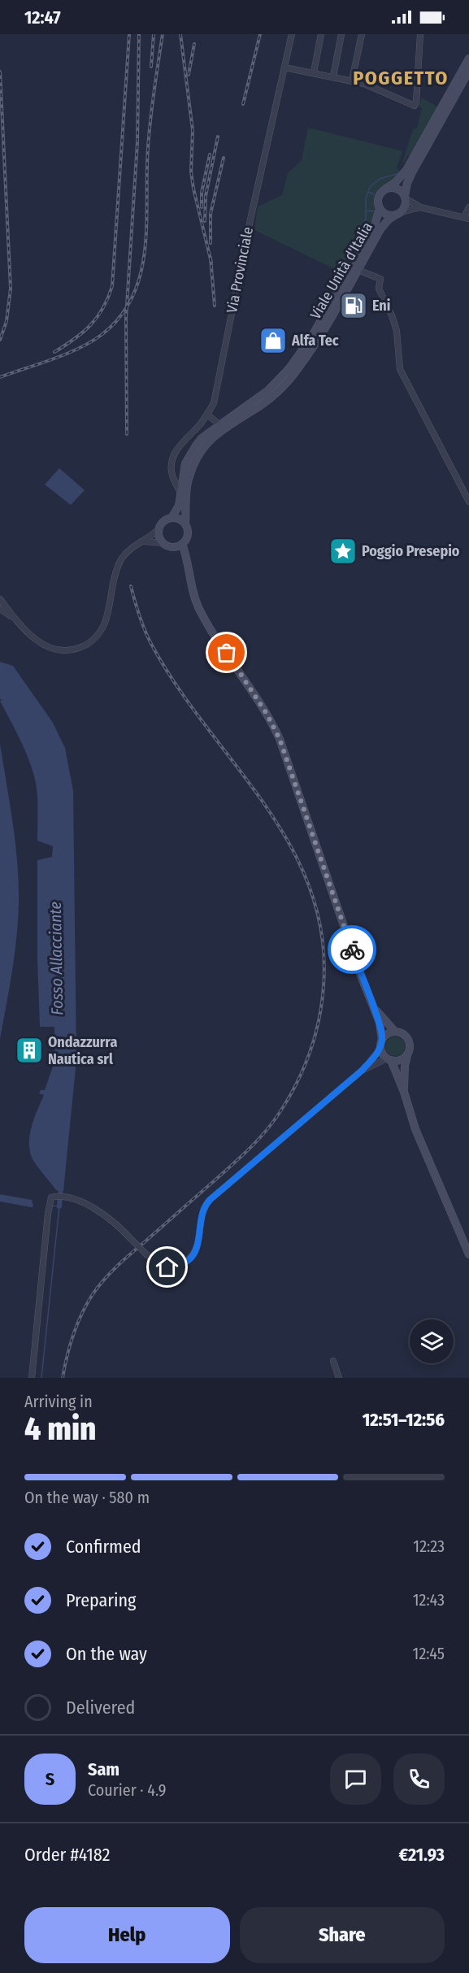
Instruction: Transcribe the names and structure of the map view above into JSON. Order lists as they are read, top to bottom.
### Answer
{
  "streets": {
    "main road": ["Viale Unità d'Italia"],
    "street": ["Via Provinciale"]
  },
  "crossings": [
    ["Via Provinciale", "Viale Unità d'Italia"]
  ],
  "districts": ["POGGETTO"],
  "water": ["Fosso Allacciante"],
  "places": {
    "fuel station": ["Eni"],
    "shop": ["Alfa Tec"],
    "place": ["Poggio Presepio"],
    "building": ["Ondazzurra Nautica srl"]
  },
  "page": {
    "status": "12:47",
    "heading": ["4 min", "Arriving in", "12:51–12:56"],
    "panel": [
      "Sam",
      "Courier · 4.9",
      "Order #4182",
      "€21.93"
    ],
    "bar": "On the way · 580 m",
    "list": [
      ["Confirmed", "12:23"],
      ["Preparing", "12:43"],
      ["On the way", "12:45"],
      "Delivered"
    ],
    "round": "S",
    "buttons": ["Help", "Share"]
  }
}
